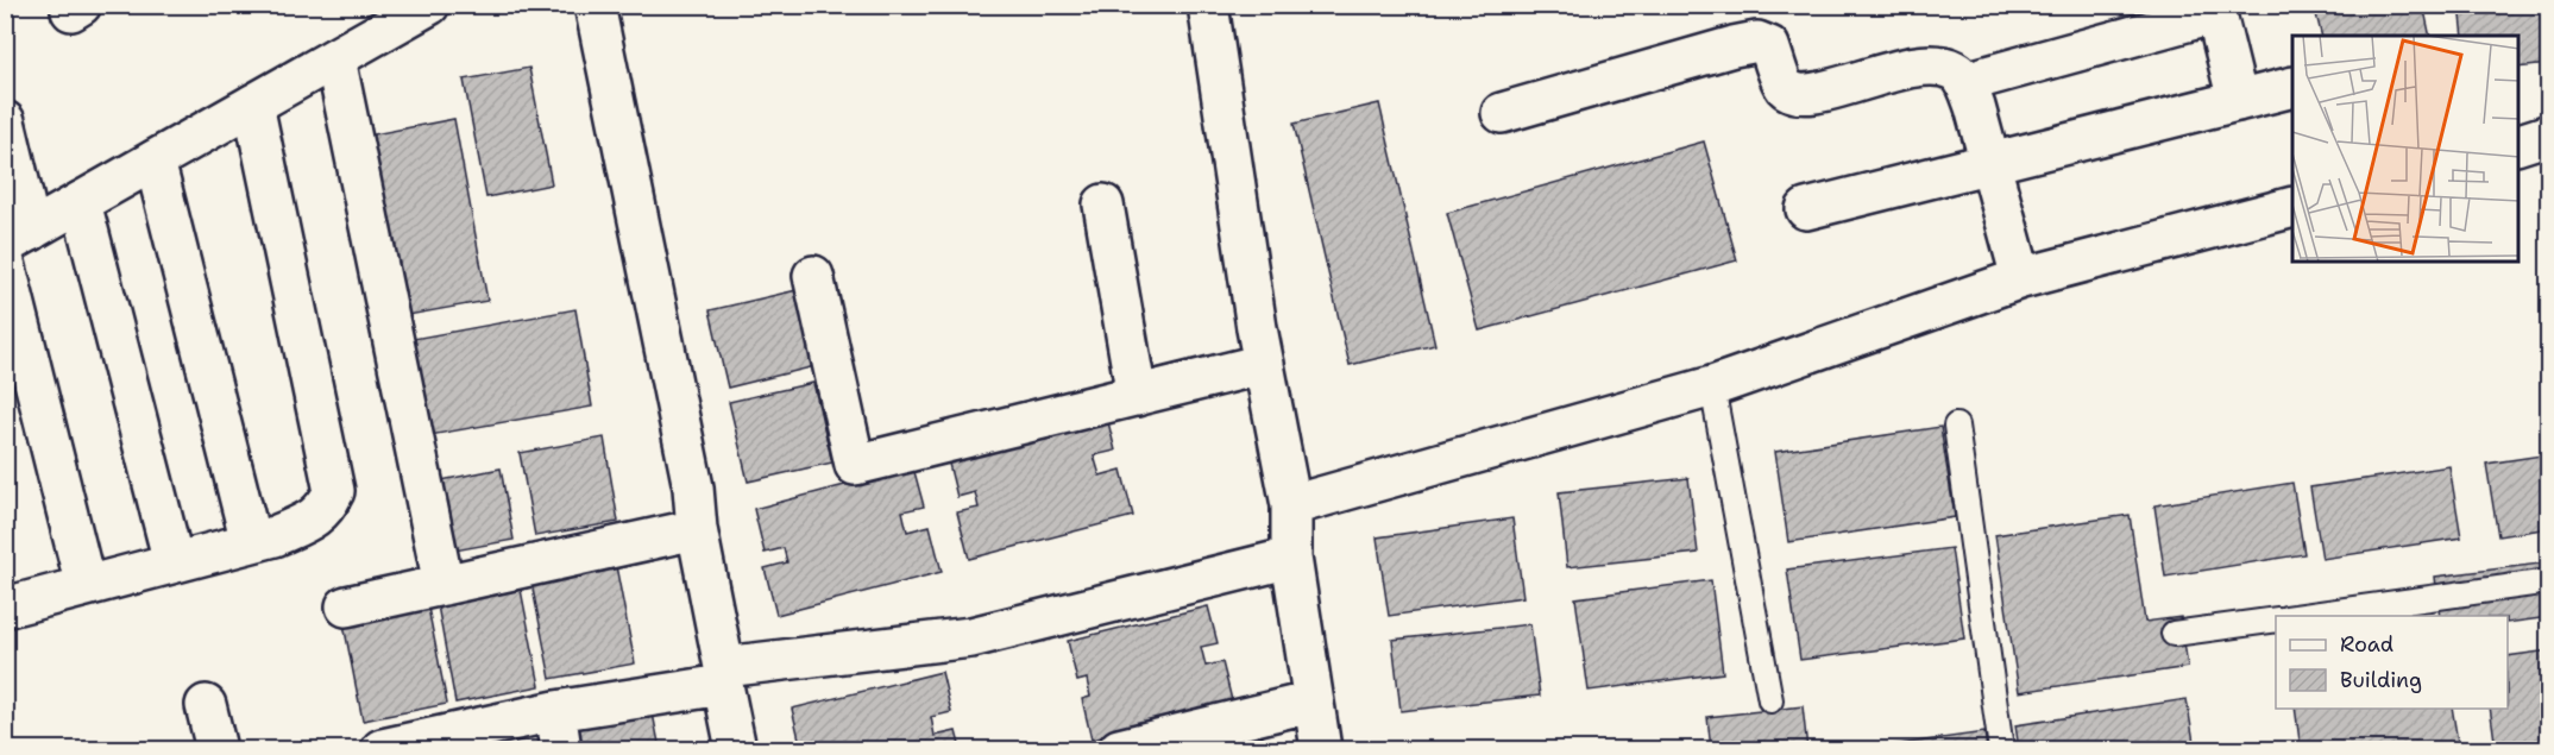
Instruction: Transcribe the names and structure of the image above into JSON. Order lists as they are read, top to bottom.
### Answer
{
  "legend": ["Road", "Building"]
}
